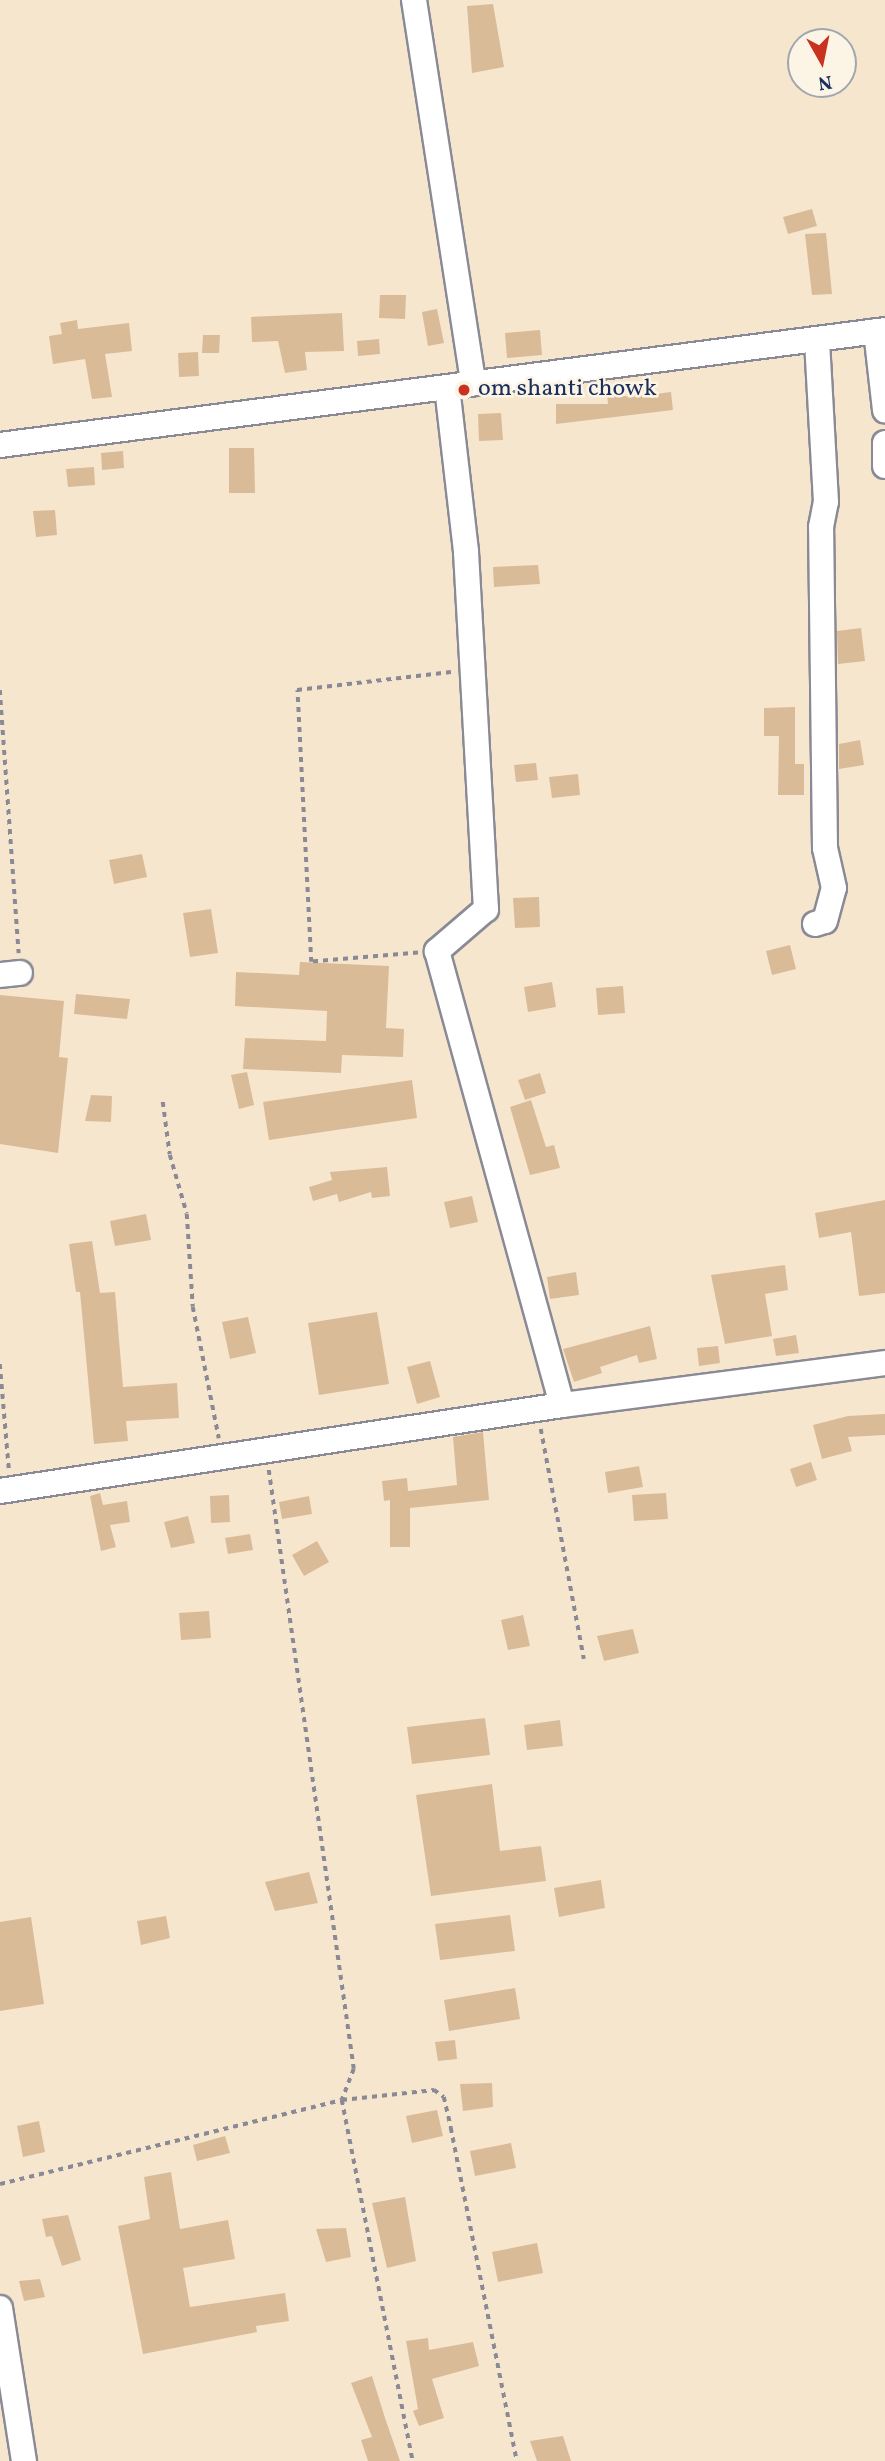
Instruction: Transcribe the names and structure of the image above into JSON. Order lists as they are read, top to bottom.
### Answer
{
  "places": ["om shanti chowk"],
  "north": "bottom"
}
